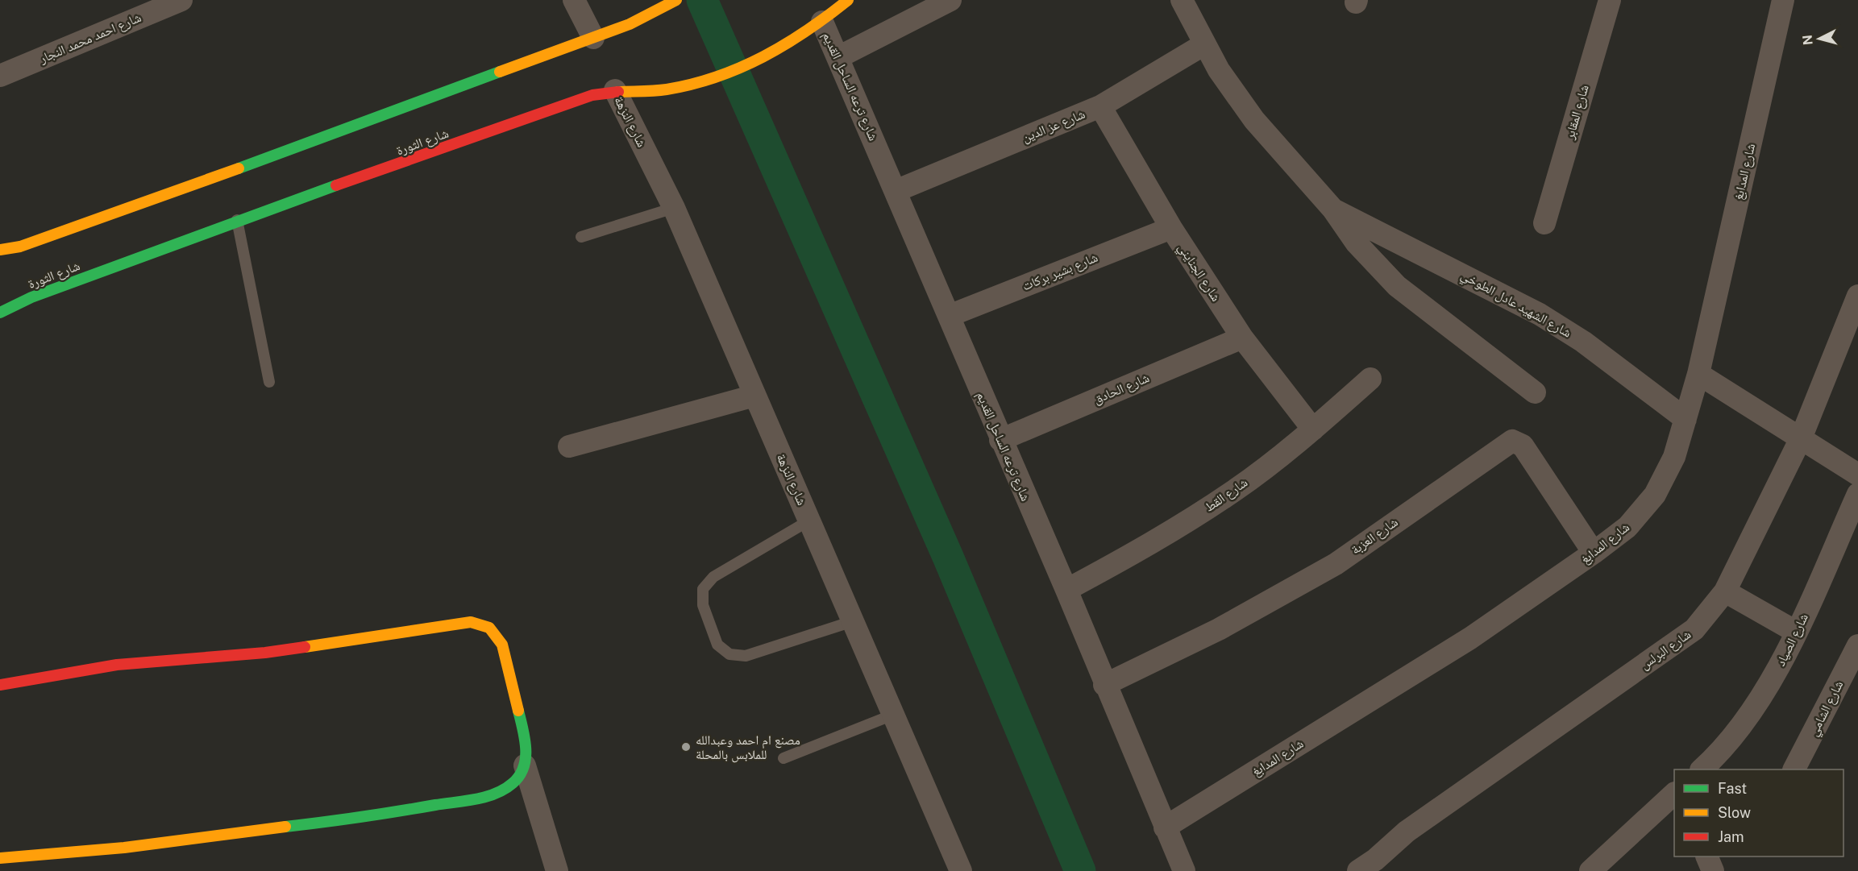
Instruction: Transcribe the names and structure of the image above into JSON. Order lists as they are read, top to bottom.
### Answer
{
  "streets": {
    "main road": ["شارع الثورة"],
    "street": [
      "شارع احمد محمد النجار",
      "شارع ترعه الساحل القديم",
      "شارع المقابر",
      "شارع النزهة",
      "شارع عز الدين",
      "شارع المدابغ",
      "شارع بشير بركات",
      "شارع الجنايني",
      "شارع الشهيد عادل الطوخي",
      "شارع الحادق",
      "شارع القط",
      "شارع العزبة",
      "شارع الصياد",
      "شارع البرلس",
      "شارع الشامي"
    ]
  },
  "crossings": [
    ["شارع ترعه الساحل القديم", "شارع عز الدين"],
    ["شارع ترعه الساحل القديم", "شارع الثورة"],
    ["شارع ترعه الساحل القديم", "شارع المدابغ"],
    ["شارع ترعه الساحل القديم", "شارع بشير بركات"],
    ["شارع ترعه الساحل القديم", "شارع الحادق"],
    ["شارع ترعه الساحل القديم", "شارع القط"],
    ["شارع ترعه الساحل القديم", "شارع العزبة"],
    ["شارع النزهة", "شارع الثورة"],
    ["شارع عز الدين", "شارع الجنايني"],
    ["شارع عز الدين", "شارع الشهيد عادل الطوخي"],
    ["شارع المدابغ", "شارع الشهيد عادل الطوخي"],
    ["شارع المدابغ", "شارع العزبة"],
    ["شارع بشير بركات", "شارع الجنايني"],
    ["شارع الجنايني", "شارع الحادق"],
    ["شارع الجنايني", "شارع القط"]
  ],
  "places": ["مصنع ام احمد وعبدالله للملابس بالمحلة"],
  "legend": ["Fast", "Slow", "Jam"],
  "north": "left"
}
